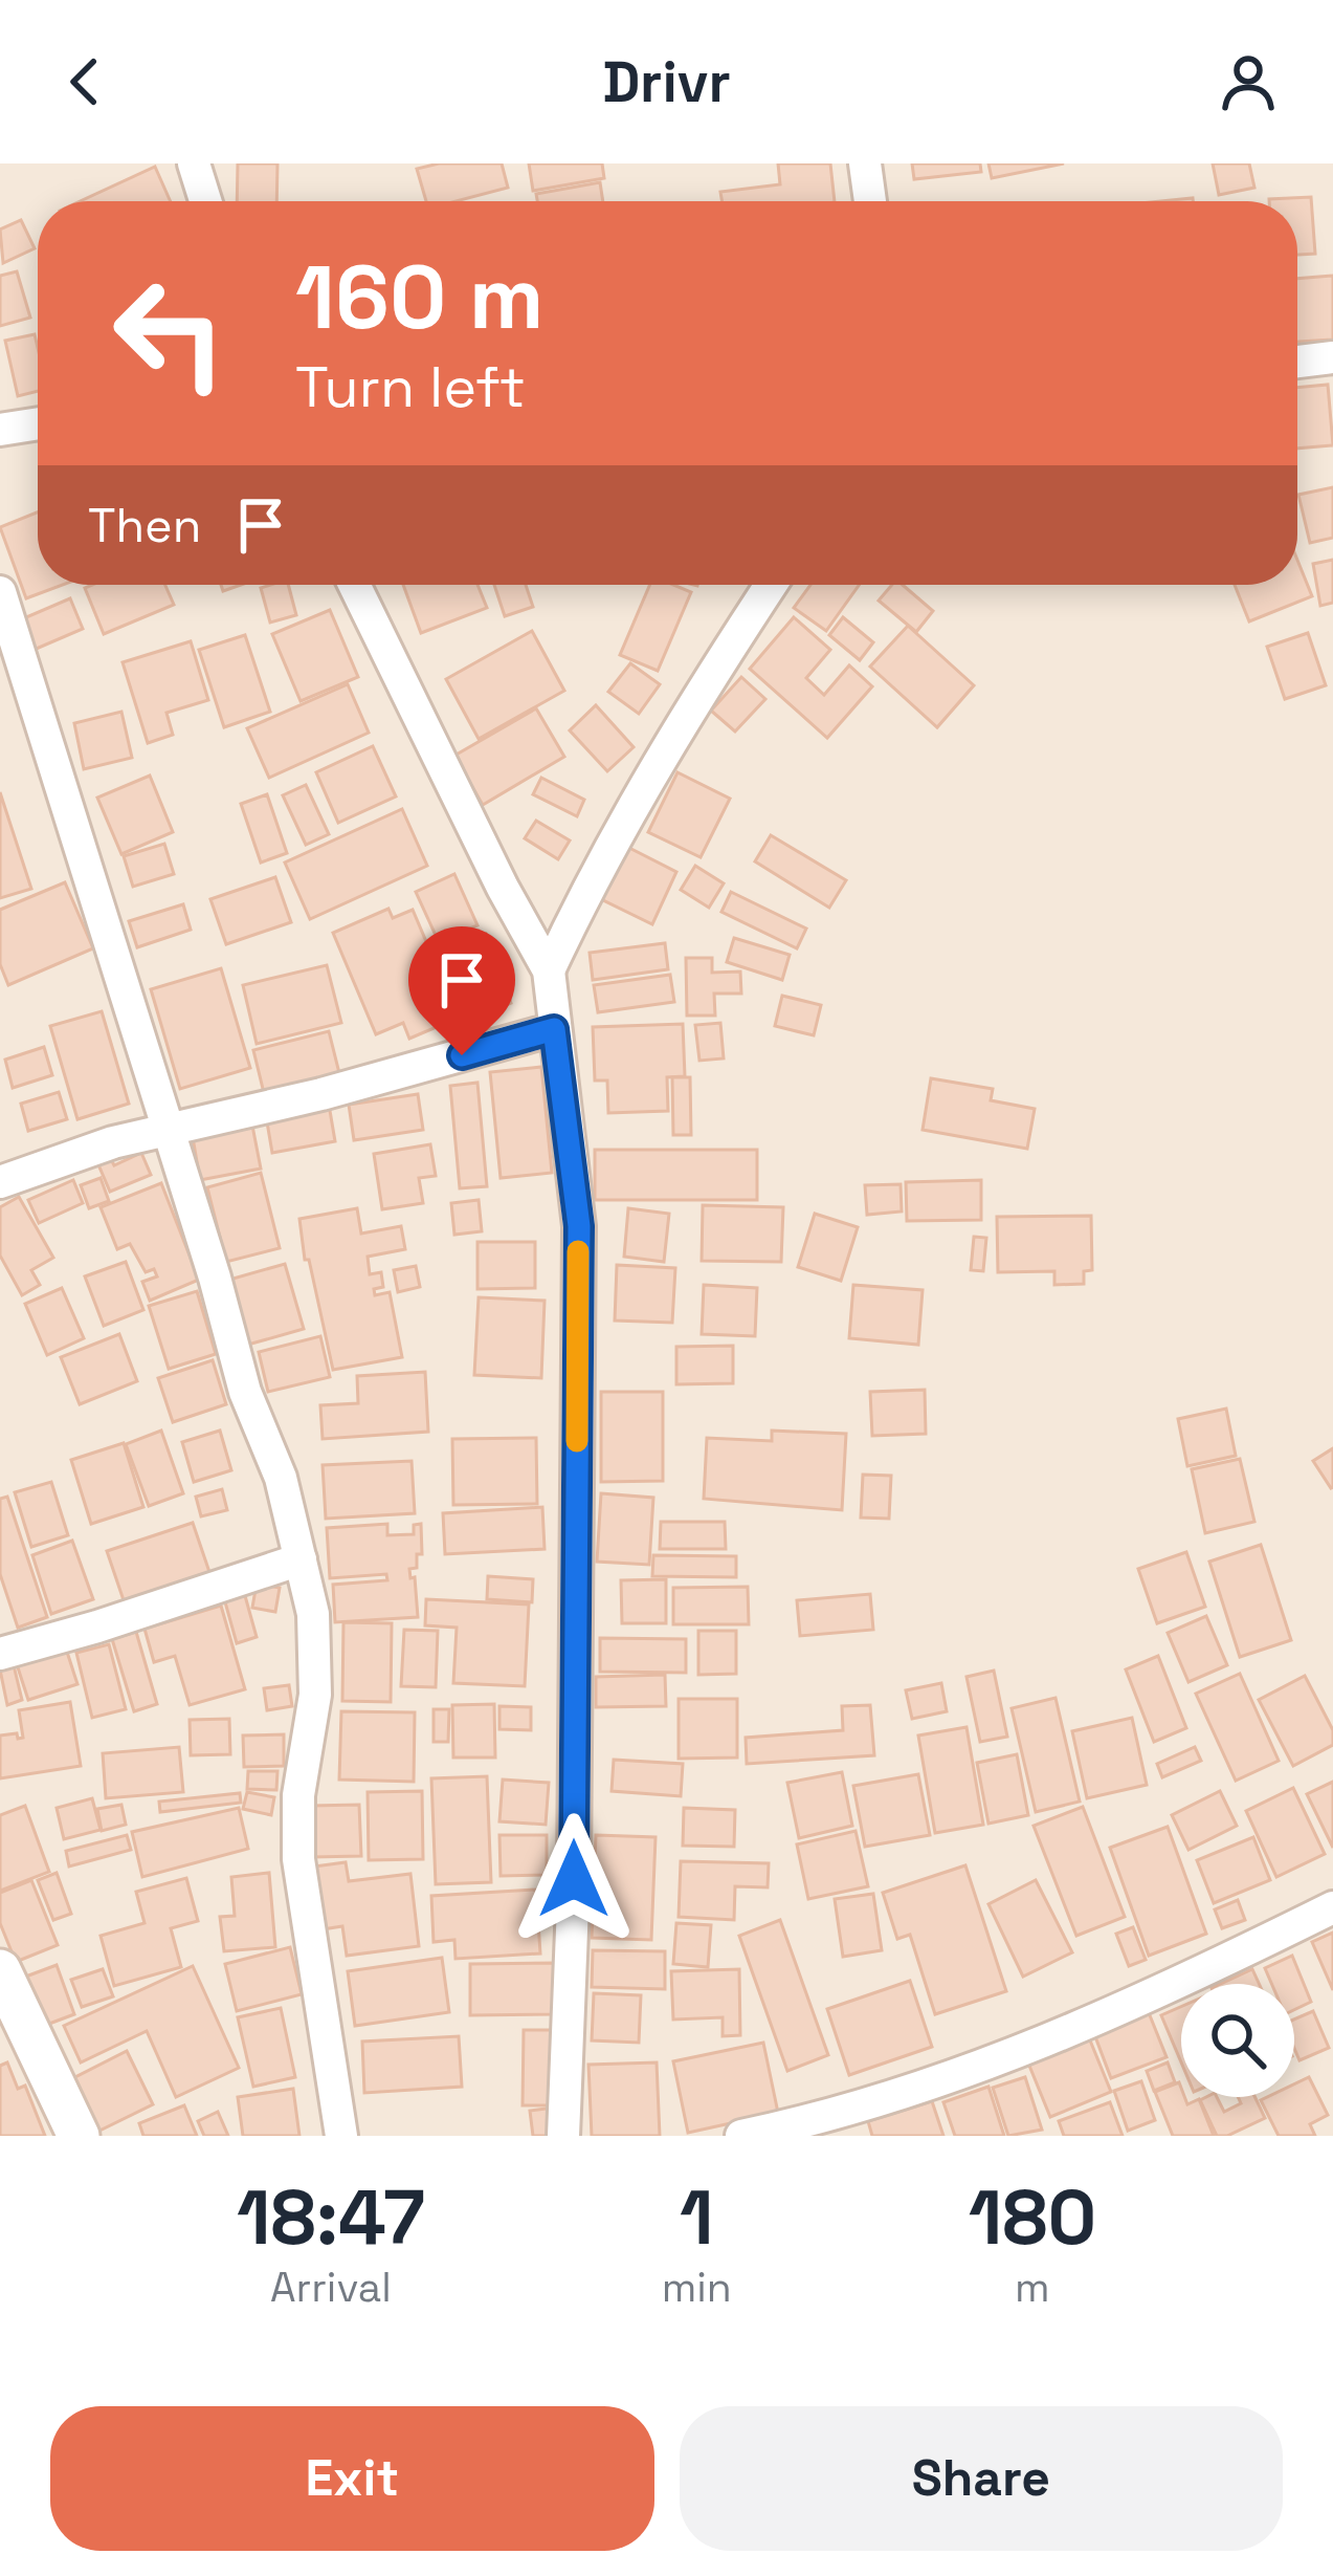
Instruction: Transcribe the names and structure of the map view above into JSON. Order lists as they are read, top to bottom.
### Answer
{
  "page": {
    "header": "Drivr",
    "turn": ["160 m", "Turn left"],
    "then": "Then",
    "eta": [
      "18:47",
      "Arrival",
      "1",
      "min",
      "180",
      "m"
    ],
    "buttons": ["Exit", "Share"]
  }
}
